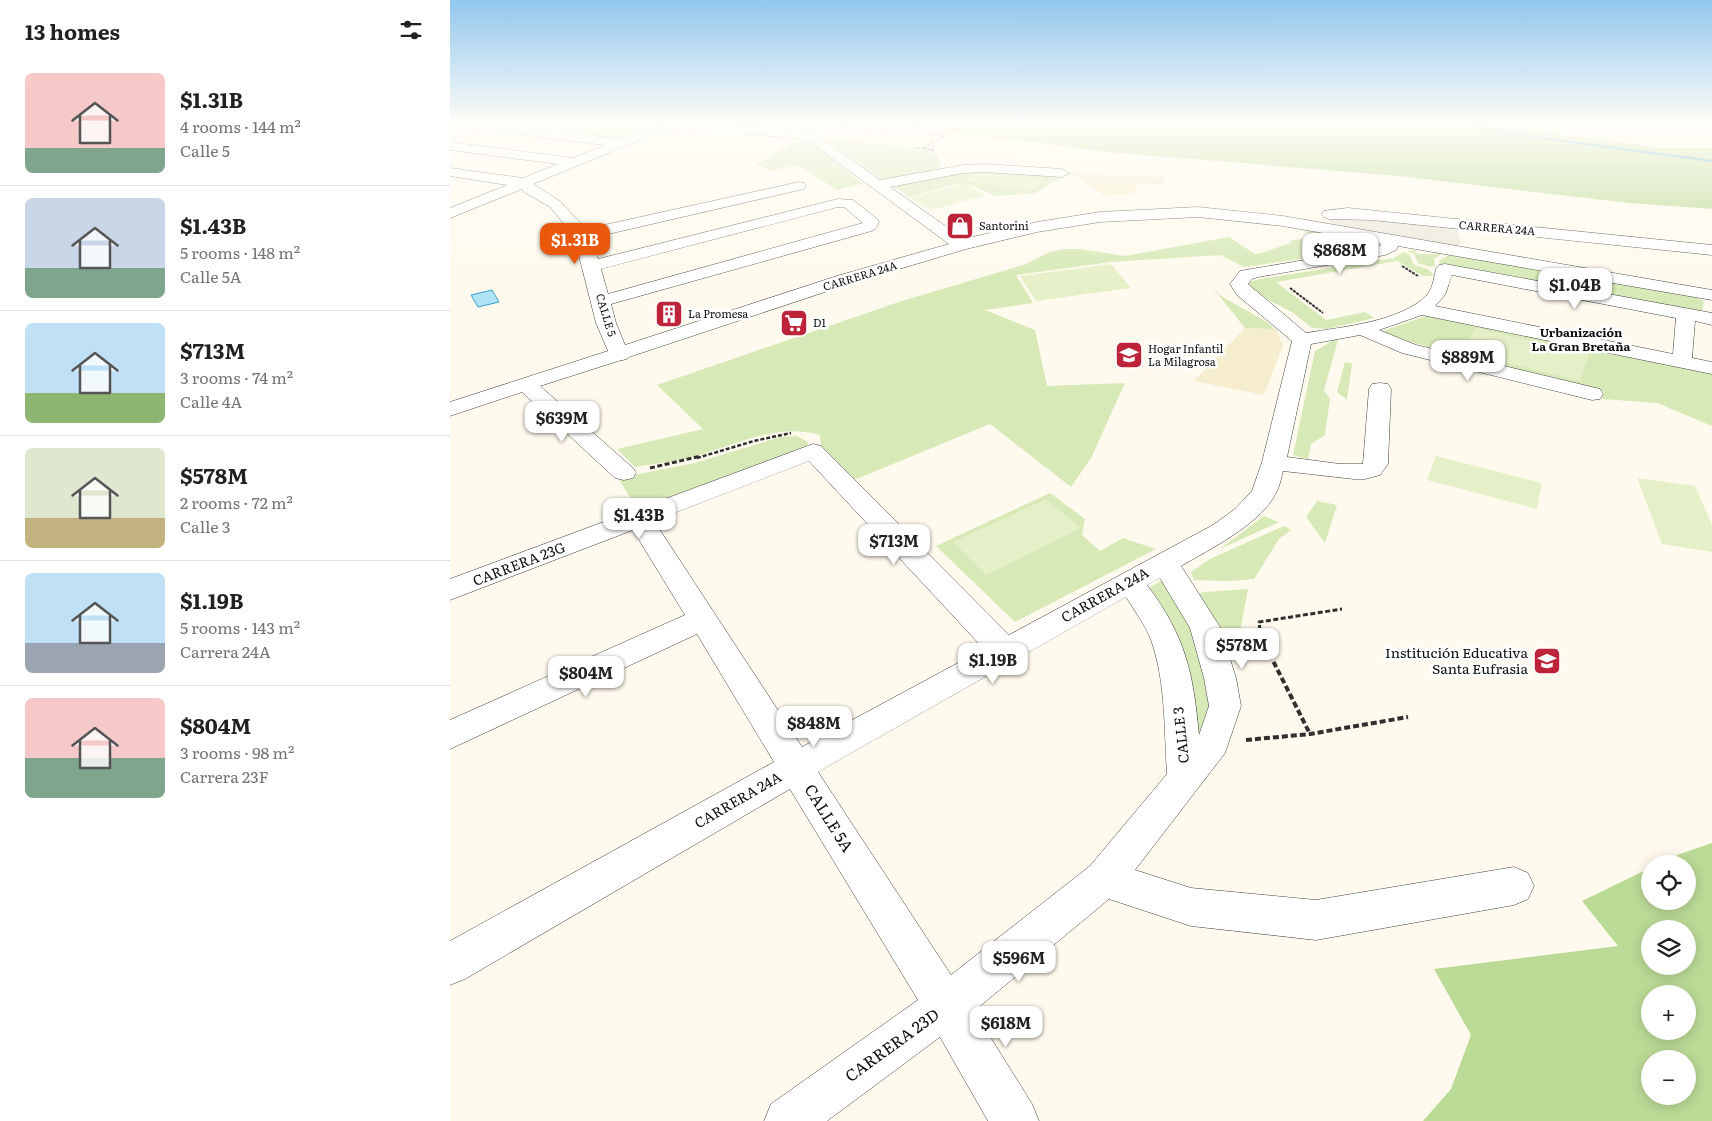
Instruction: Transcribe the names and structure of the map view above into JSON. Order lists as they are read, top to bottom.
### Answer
{
  "streets": {
    "street": [
      "CARRERA 24A",
      "CALLE 5",
      "CARRERA 23G",
      "CALLE 3",
      "CALLE 5A",
      "CARRERA 23D"
    ]
  },
  "crossings": [
    ["CARRERA 24A", "CALLE 5"],
    ["CARRERA 24A", "CALLE 3"],
    ["CARRERA 24A", "CALLE 5A"],
    ["CARRERA 23G", "CALLE 5A"],
    ["CALLE 3", "CARRERA 23D"],
    ["CALLE 5A", "CARRERA 23D"]
  ],
  "districts": ["Urbanización La Gran Bretaña"],
  "places": {
    "shop": ["Santorini"],
    "building": ["La Promesa"],
    "supermarket": ["D1"],
    "school or university": ["Hogar Infantil La Milagrosa", "Institución Educativa Santa Eufrasia"]
  },
  "page": {
    "heading": "13 homes",
    "list": [
      {
        "name": "$1.31B",
        "note": "4 rooms · 144 m² · Calle 5"
      },
      {
        "name": "$1.43B",
        "note": "5 rooms · 148 m² · Calle 5A"
      },
      {
        "name": "$713M",
        "note": "3 rooms · 74 m² · Calle 4A"
      },
      {
        "name": "$578M",
        "note": "2 rooms · 72 m² · Calle 3"
      },
      {
        "name": "$1.19B",
        "note": "5 rooms · 143 m² · Carrera 24A"
      },
      {
        "name": "$804M",
        "note": "3 rooms · 98 m² · Carrera 23F"
      }
    ],
    "price": [
      "$1.31B",
      "$868M",
      "$1.04B",
      "$889M",
      "$639M",
      "$1.43B",
      "$713M",
      "$578M",
      "$1.19B",
      "$804M",
      "$848M",
      "$596M",
      "$618M"
    ],
    "map_buttons": ["+", "−"]
  }
}
